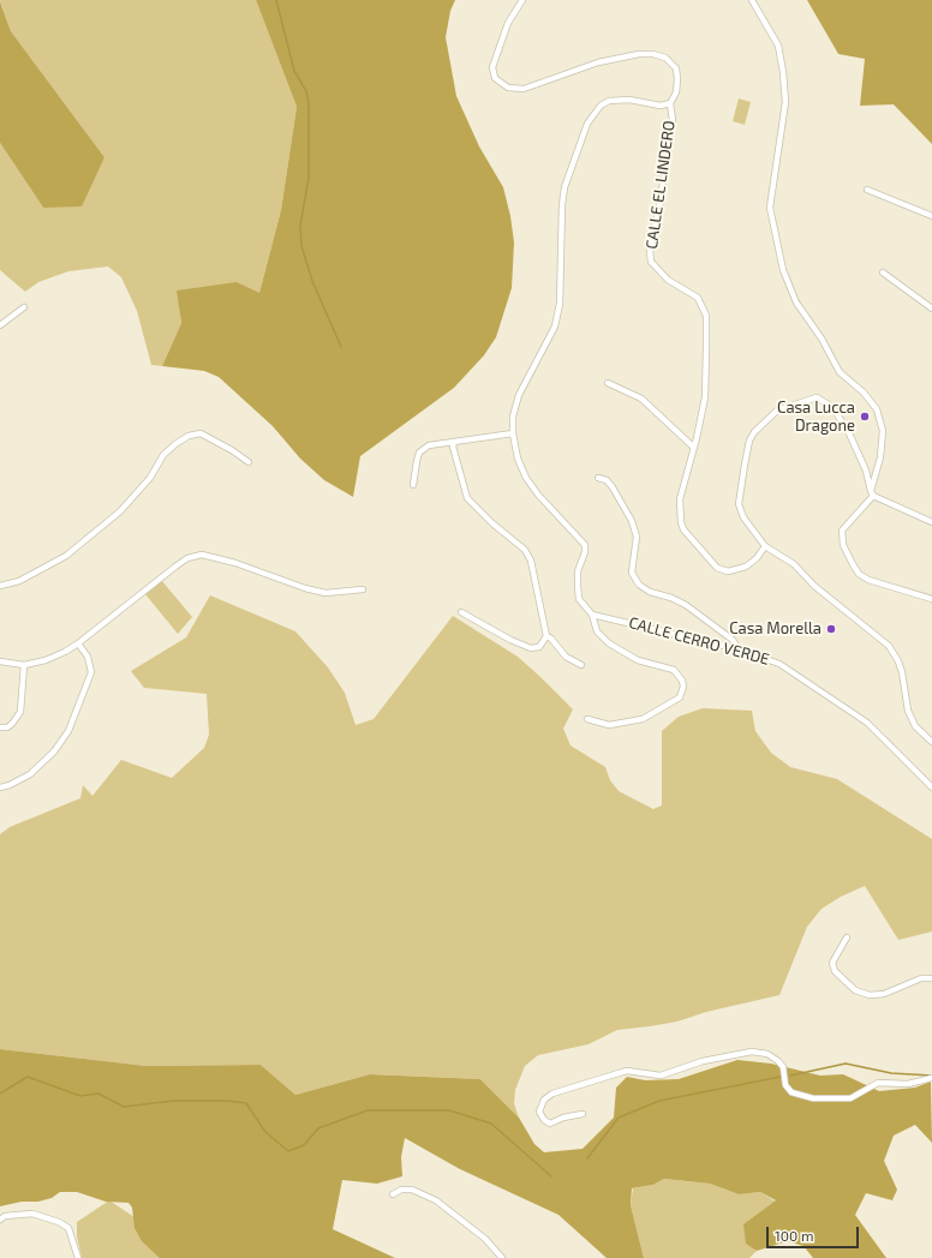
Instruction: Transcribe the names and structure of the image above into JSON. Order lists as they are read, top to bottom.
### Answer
{
  "streets": {
    "street": ["CALLE EL LINDERO", "CALLE CERRO VERDE"]
  },
  "places": ["Casa Lucca Dragone", "Casa Morella"],
  "scale_bar": "100 m"
}
